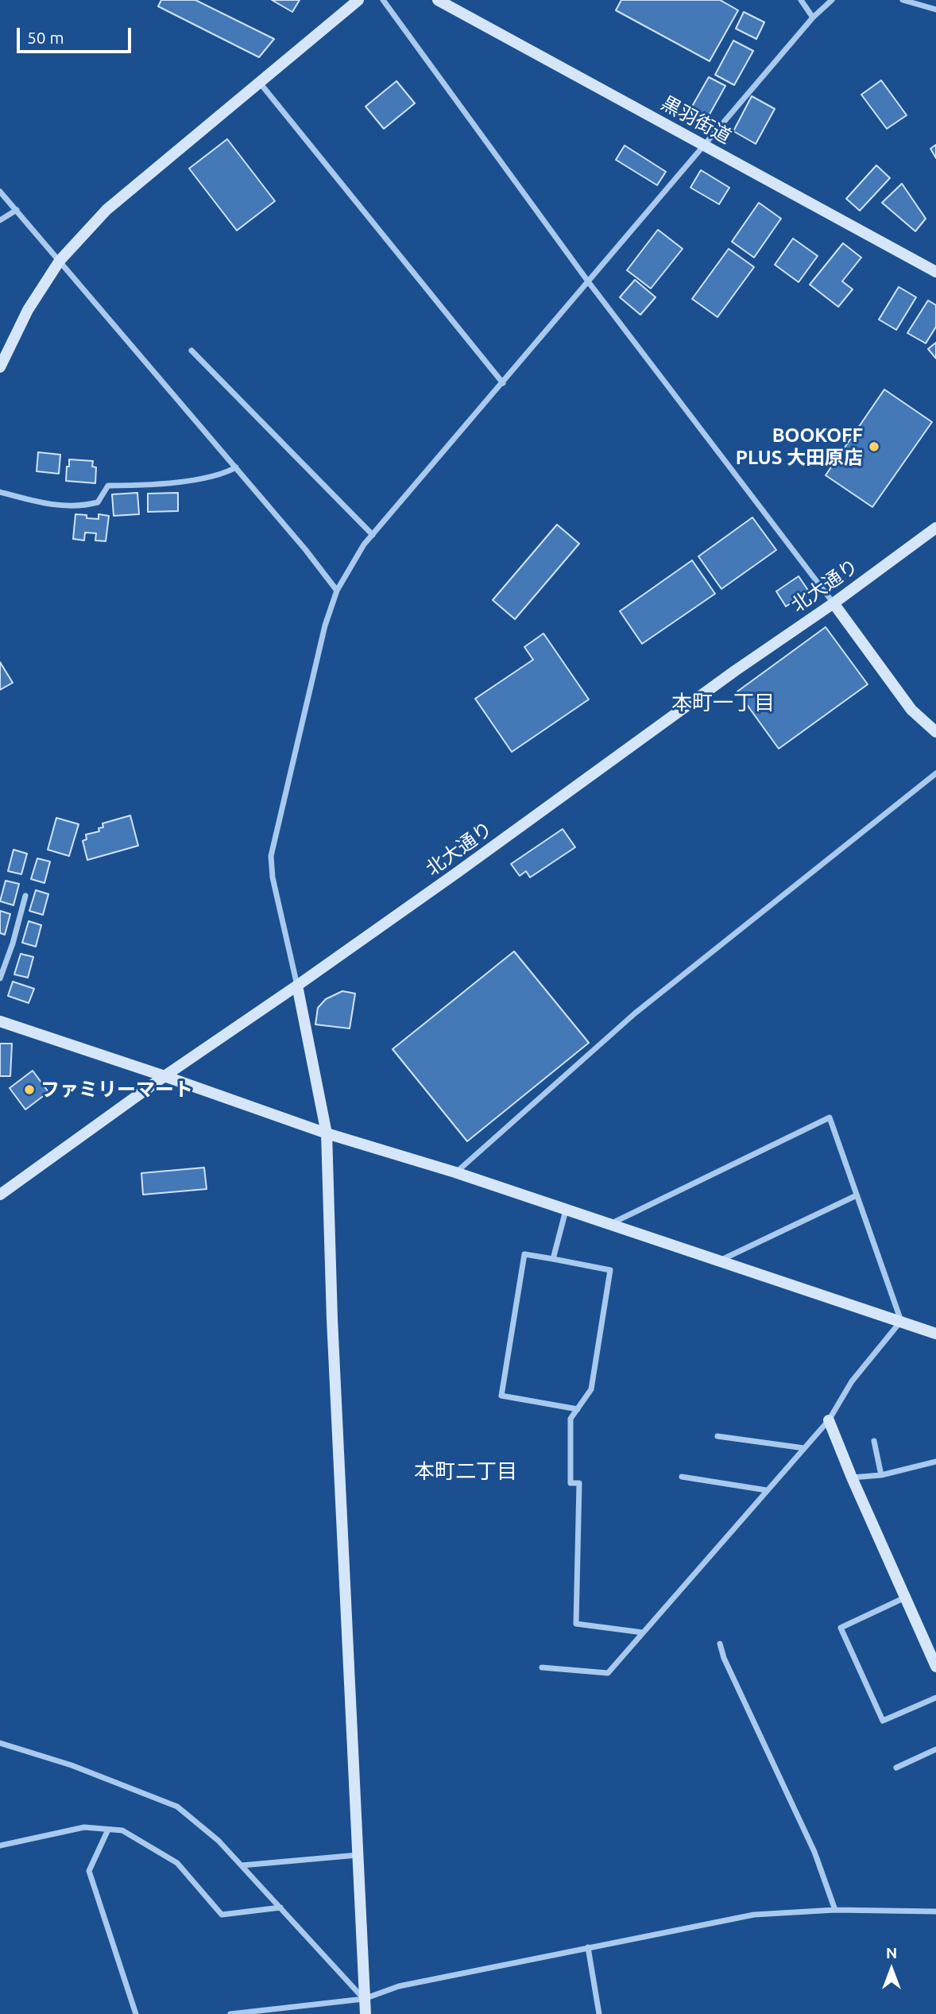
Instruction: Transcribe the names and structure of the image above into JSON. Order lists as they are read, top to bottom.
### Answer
{
  "streets": {
    "street": ["黒羽街道", "北大通り"]
  },
  "districts": ["本町一丁目", "本町二丁目"],
  "places": ["BOOKOFF PLUS 大田原店", "ファミリーマート"],
  "scale_bar": "50 m",
  "north": "top"
}
